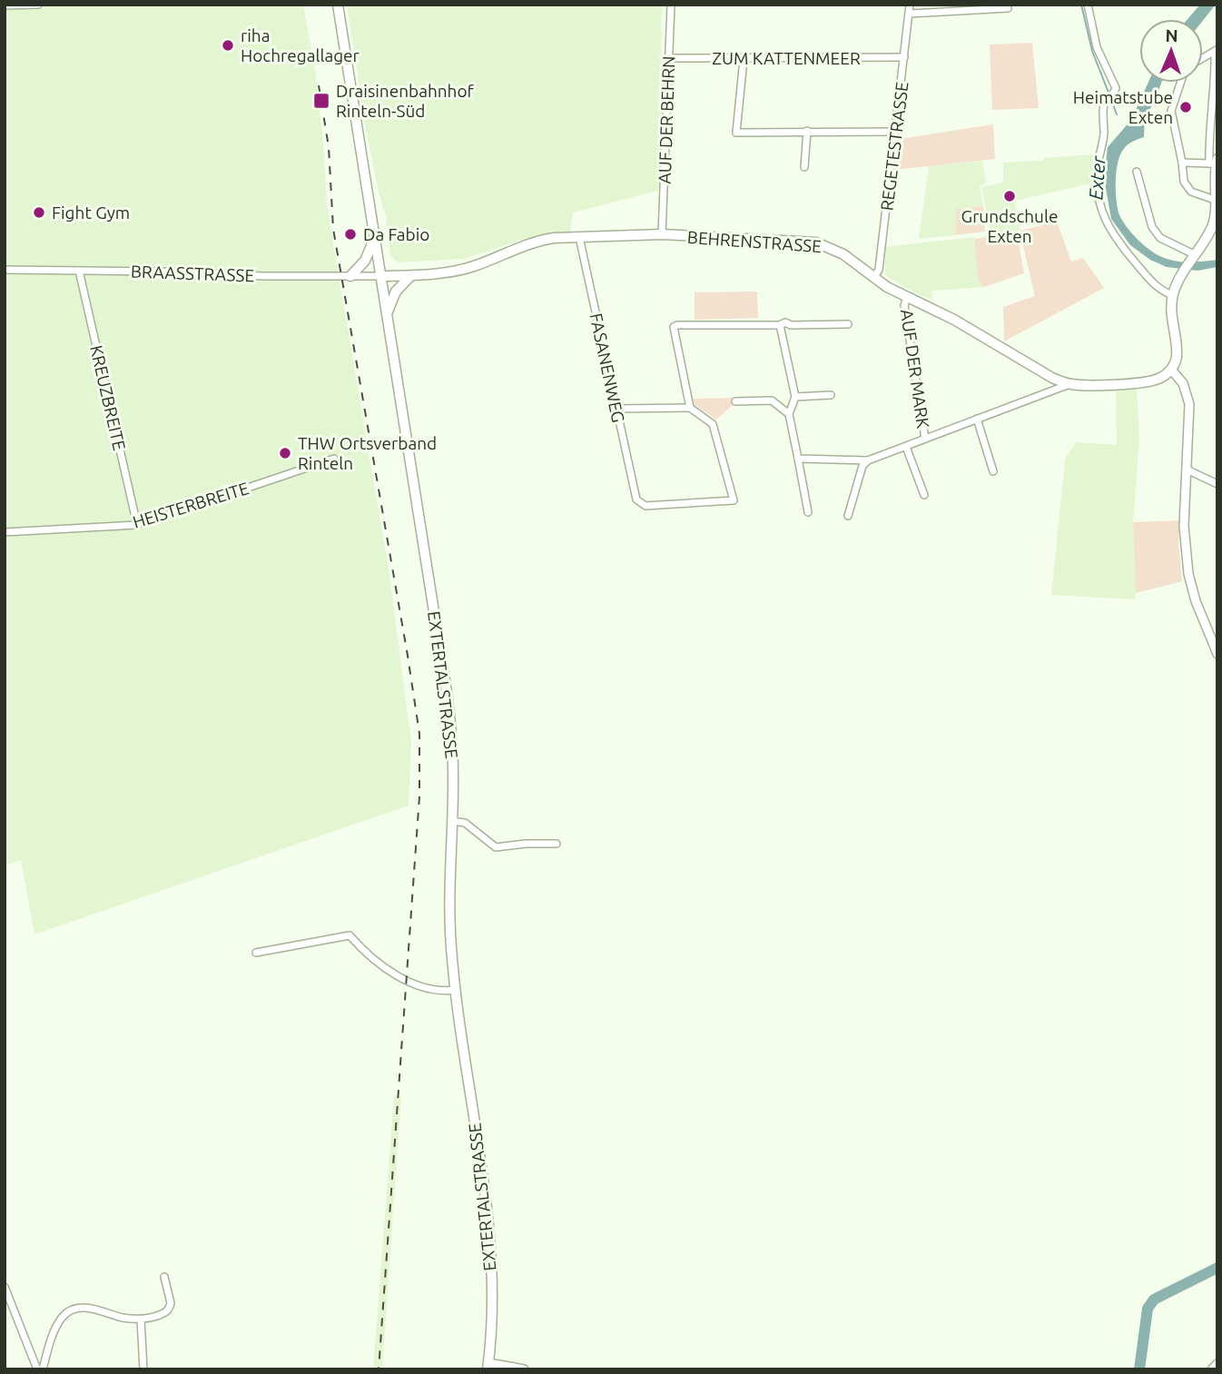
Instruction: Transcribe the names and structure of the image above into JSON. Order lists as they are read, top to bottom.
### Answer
{
  "streets": {
    "main road": ["BEHRENSTRASSE", "EXTERTALSTRASSE"],
    "street": [
      "ZUM KATTENMEER",
      "AUF DER BEHRN",
      "REGETESTRASSE",
      "BRAASSTRASSE",
      "FASANENWEG",
      "AUF DER MARK",
      "KREUZBREITE",
      "HEISTERBREITE"
    ]
  },
  "crossings": [
    ["ZUM KATTENMEER", "AUF DER BEHRN"],
    ["ZUM KATTENMEER", "REGETESTRASSE"],
    ["AUF DER BEHRN", "BEHRENSTRASSE"],
    ["REGETESTRASSE", "BEHRENSTRASSE"],
    ["BEHRENSTRASSE", "BRAASSTRASSE"],
    ["BEHRENSTRASSE", "FASANENWEG"],
    ["BEHRENSTRASSE", "AUF DER MARK"],
    ["BEHRENSTRASSE", "EXTERTALSTRASSE"],
    ["BRAASSTRASSE", "KREUZBREITE"],
    ["BRAASSTRASSE", "EXTERTALSTRASSE"],
    ["KREUZBREITE", "HEISTERBREITE"]
  ],
  "water": ["Exter"],
  "places": {
    "other": [
      "riha Hochregallager",
      "Heimatstube Exten",
      "Grundschule Exten",
      "Fight Gym",
      "Da Fabio",
      "THW Ortsverband Rinteln"
    ],
    "transit": ["Draisinenbahnhof Rinteln-Süd"]
  },
  "north": "top"
}
